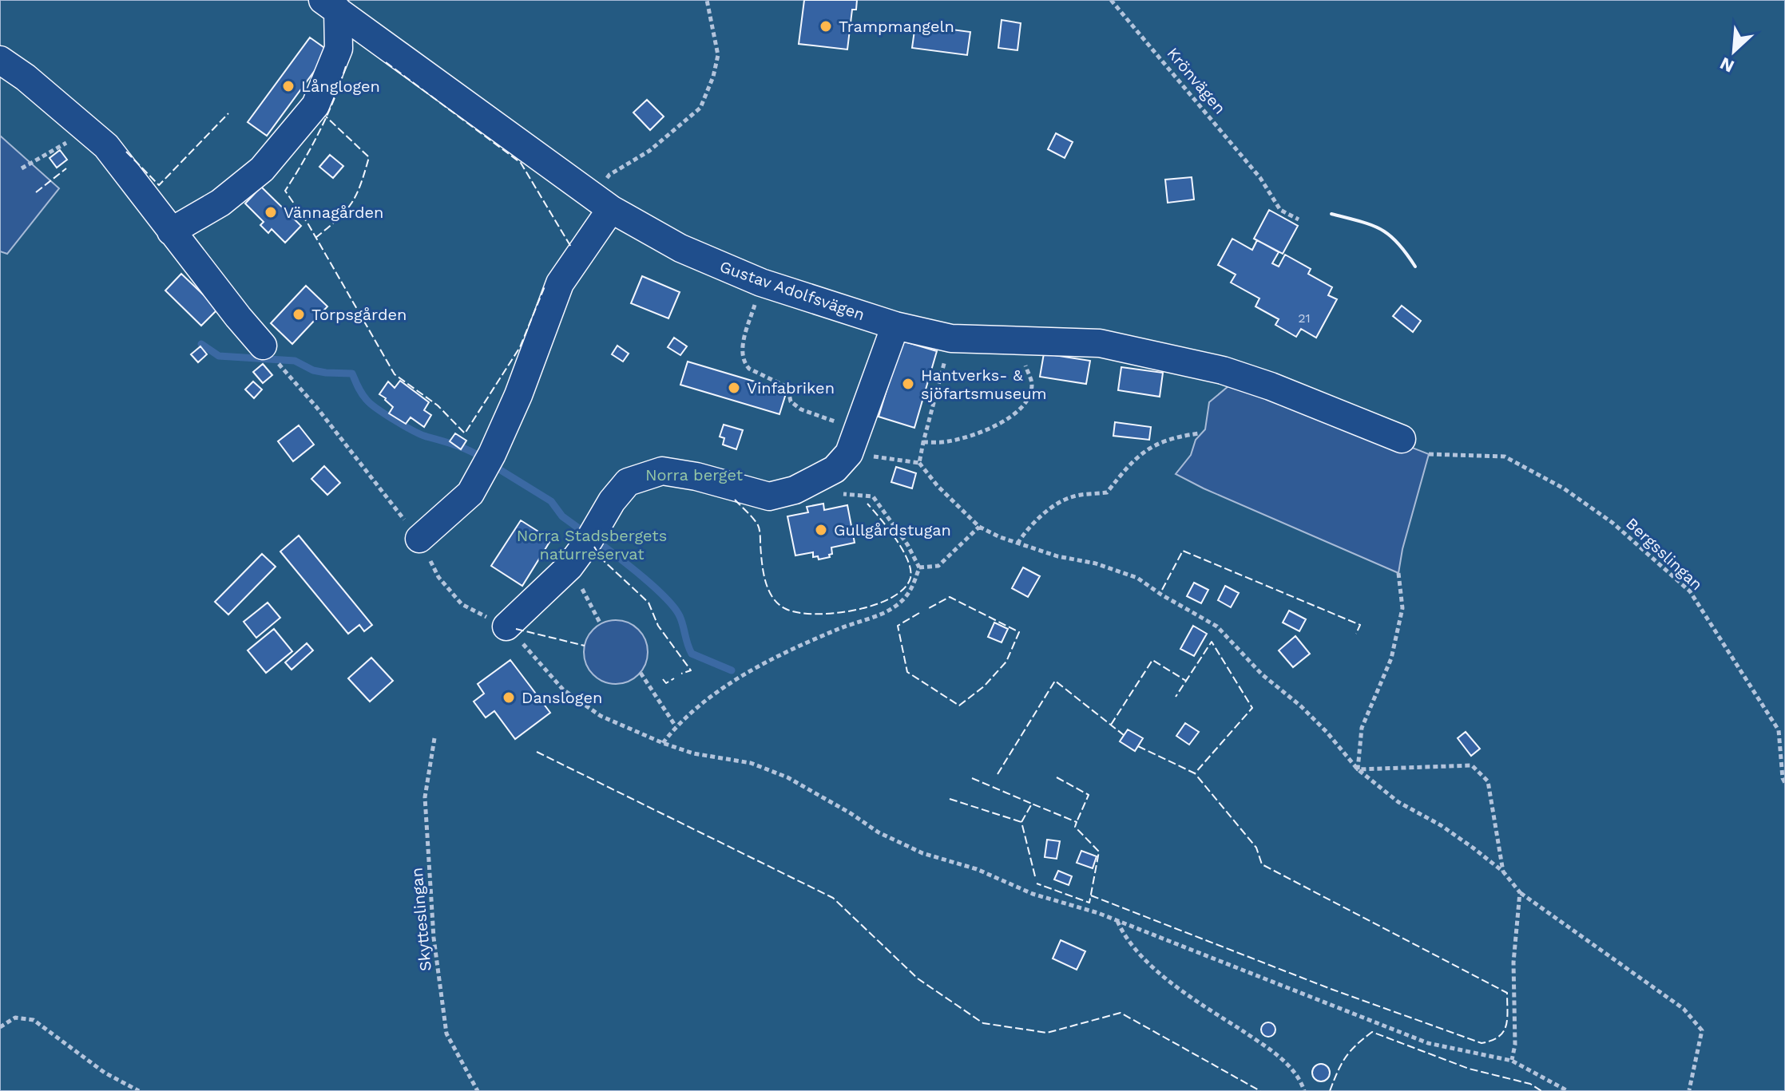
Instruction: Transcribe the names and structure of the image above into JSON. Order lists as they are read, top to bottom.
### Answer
{
  "streets": {
    "street": ["Gustav Adolfsvägen"],
    "path": ["Krönvägen", "Bergsslingan", "Skytteslingan"]
  },
  "parks": ["Norra berget", "Norra Stadsbergets naturreservat"],
  "places": [
    "Trampmangeln",
    "Långlogen",
    "Vännagården",
    "Torpsgården",
    "Hantverks- & sjöfartsmuseum",
    "Vinfabriken",
    "Gullgårdstugan",
    "Danslogen"
  ],
  "house_numbers": ["21"],
  "north": "bottom left"
}
